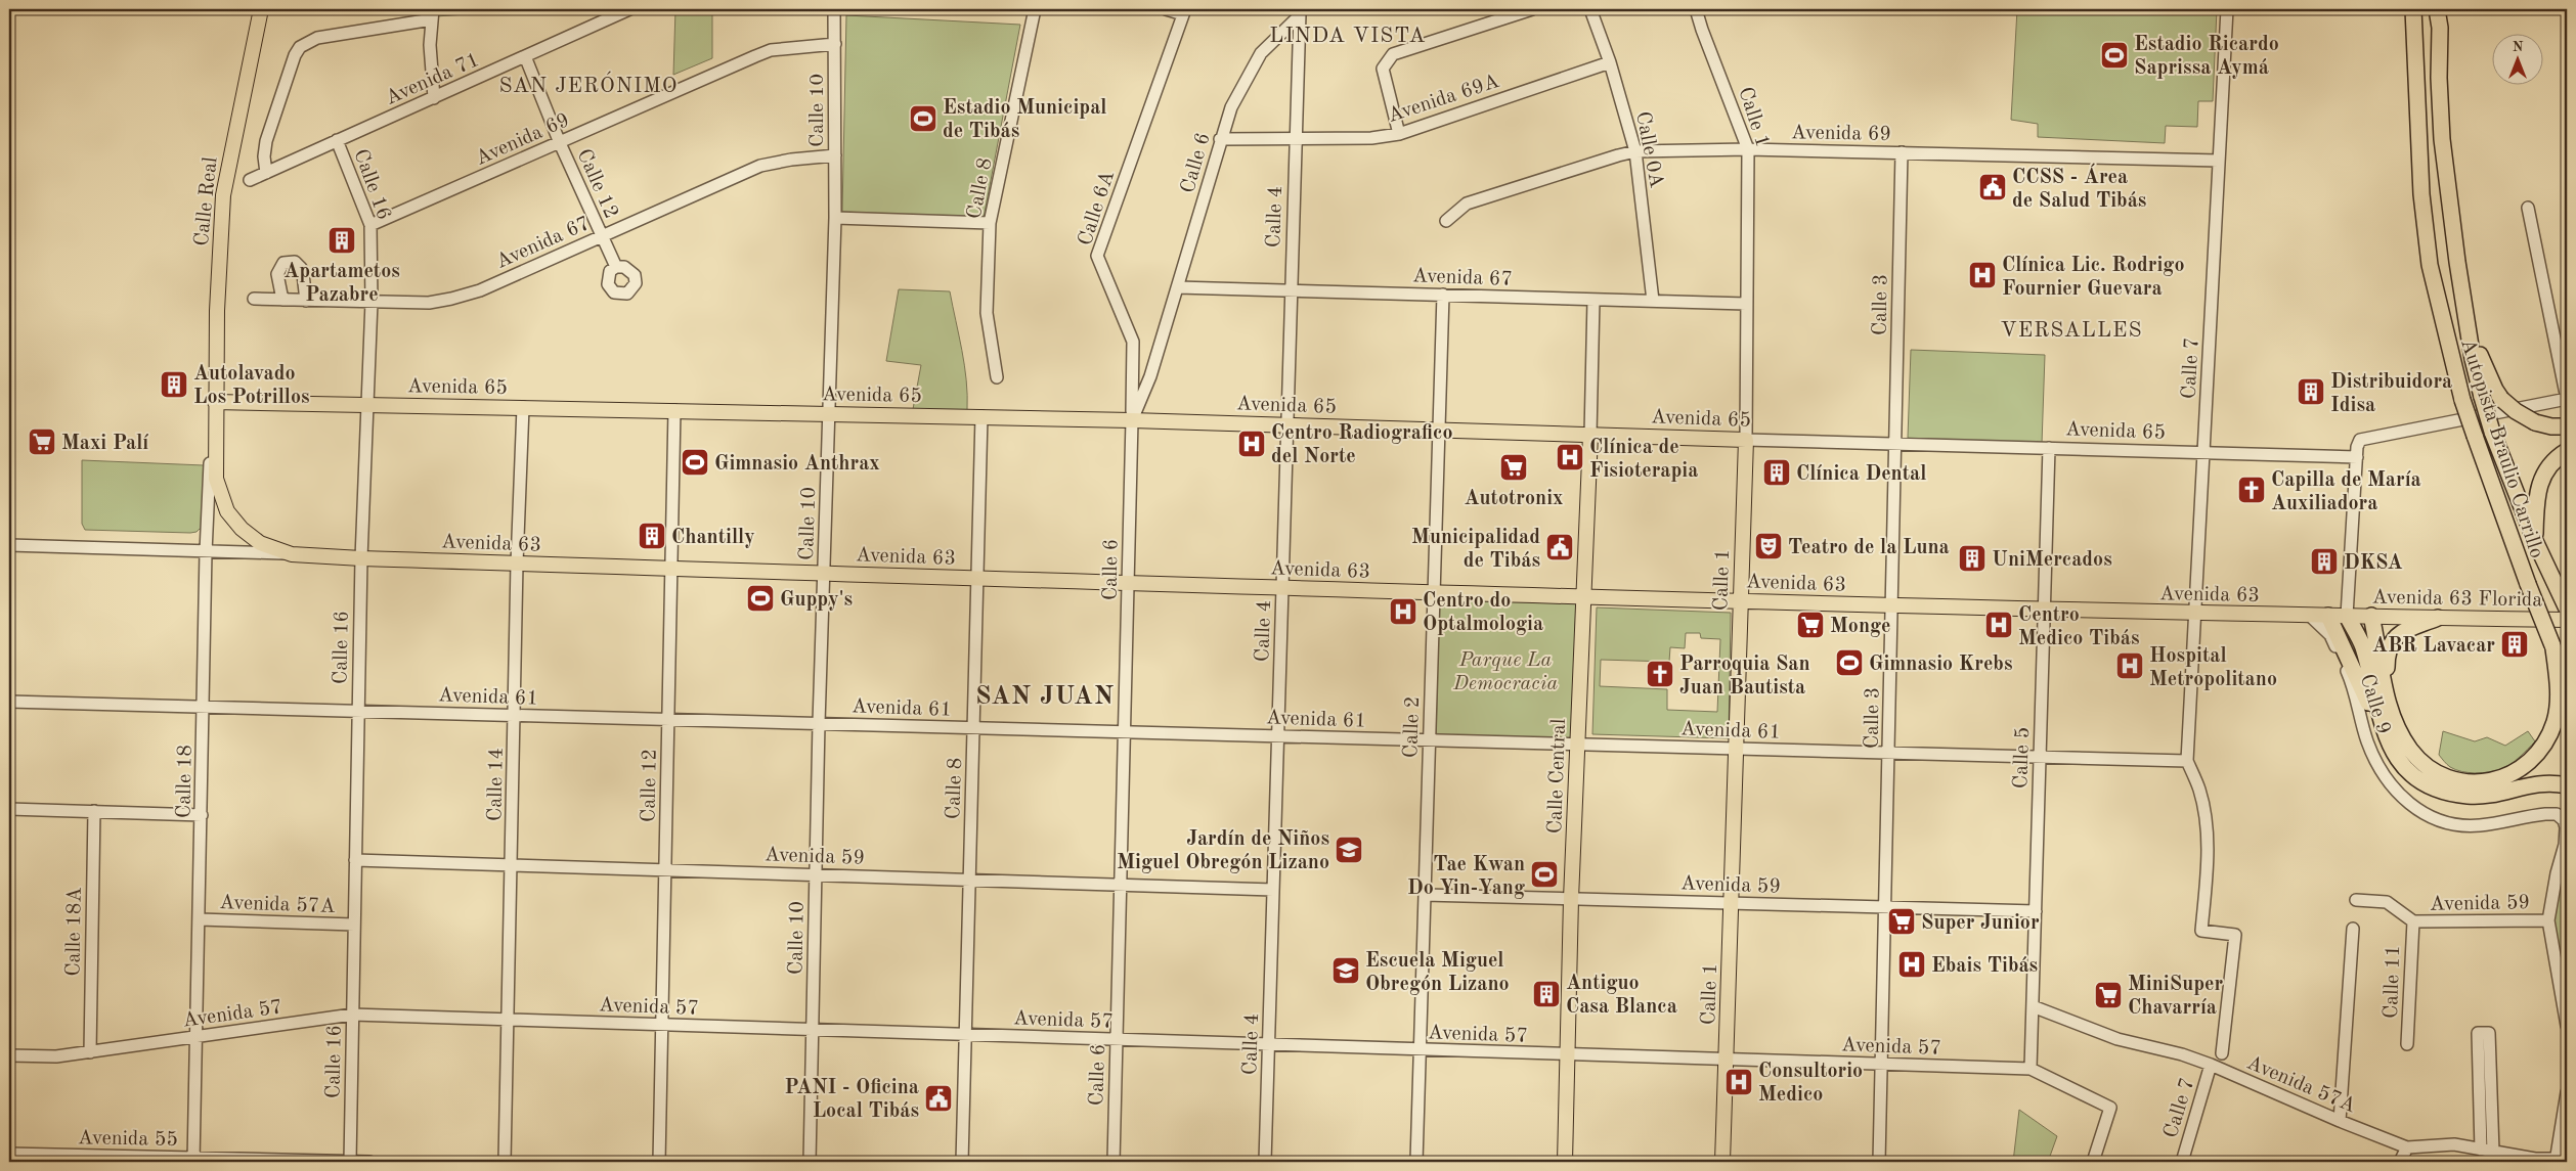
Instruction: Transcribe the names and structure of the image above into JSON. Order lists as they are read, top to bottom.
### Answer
{
  "streets": {
    "highway": ["Autopista Braulio Carrillo"],
    "main road": [
      "Calle 1",
      "Calle Real",
      "Avenida 65",
      "Avenida 63",
      "Avenida 63 Florida",
      "Calle Central"
    ],
    "street": [
      "Avenida 71",
      "Avenida 69A",
      "Calle 10",
      "Avenida 69",
      "Calle 0A",
      "Calle 6",
      "Calle 12",
      "Calle 16",
      "Calle 8",
      "Calle 6A",
      "Calle 4",
      "Avenida 67",
      "Calle 3",
      "Calle 7",
      "Avenida 61",
      "Calle 9",
      "Calle 2",
      "Calle 5",
      "Calle 18",
      "Calle 14",
      "Avenida 59",
      "Avenida 57A",
      "Calle 18A",
      "Calle 11",
      "Avenida 57",
      "Avenida 55"
    ]
  },
  "crossings": [
    ["Avenida 71", "Calle 12"],
    ["Avenida 71", "Calle 16"],
    ["Avenida 69A", "Calle 0A"],
    ["Avenida 69A", "Calle 6"],
    ["Avenida 69A", "Calle 4"],
    ["Calle 10", "Avenida 69"],
    ["Calle 10", "Avenida 67"],
    ["Calle 10", "Avenida 65"],
    ["Calle 10", "Avenida 63"],
    ["Calle 10", "Avenida 61"],
    ["Calle 10", "Avenida 59"],
    ["Calle 10", "Avenida 57"],
    ["Calle 1", "Avenida 69"],
    ["Calle 1", "Avenida 67"],
    ["Calle 1", "Avenida 65"],
    ["Calle 1", "Avenida 63"],
    ["Calle 1", "Avenida 61"],
    ["Calle 1", "Avenida 59"],
    ["Calle 1", "Avenida 57"],
    ["Avenida 69", "Calle 0A"],
    ["Avenida 69", "Calle 12"],
    ["Avenida 69", "Calle 16"],
    ["Avenida 69", "Calle 3"],
    ["Avenida 69", "Calle 7"],
    ["Calle 0A", "Avenida 67"],
    ["Calle 6", "Calle 6A"],
    ["Calle 6", "Calle 4"],
    ["Calle 6", "Avenida 67"],
    ["Calle 6", "Avenida 65"],
    ["Calle 6", "Avenida 63"],
    ["Calle 6", "Avenida 61"],
    ["Calle 6", "Avenida 59"],
    ["Calle 6", "Avenida 57"],
    ["Calle 12", "Avenida 67"],
    ["Calle 12", "Avenida 65"],
    ["Calle 12", "Avenida 63"],
    ["Calle 12", "Avenida 61"],
    ["Calle 12", "Avenida 59"],
    ["Calle 12", "Avenida 57"],
    ["Calle 16", "Avenida 67"],
    ["Calle 16", "Avenida 65"],
    ["Calle 16", "Avenida 63"],
    ["Calle 16", "Avenida 61"],
    ["Calle 16", "Avenida 59"],
    ["Calle 16", "Avenida 57A"],
    ["Calle 16", "Avenida 57"],
    ["Calle 16", "Avenida 55"],
    ["Calle 8", "Avenida 65"],
    ["Calle 8", "Avenida 63"],
    ["Calle 8", "Avenida 61"],
    ["Calle 8", "Avenida 59"],
    ["Calle 8", "Avenida 57"],
    ["Calle Real", "Avenida 65"],
    ["Calle Real", "Avenida 63"],
    ["Calle Real", "Calle 18"],
    ["Calle 6A", "Avenida 65"],
    ["Calle 4", "Avenida 67"],
    ["Calle 4", "Avenida 65"],
    ["Calle 4", "Avenida 63"],
    ["Calle 4", "Avenida 61"],
    ["Calle 4", "Avenida 59"],
    ["Calle 4", "Avenida 57"],
    ["Avenida 67", "Calle 2"],
    ["Avenida 67", "Calle Central"],
    ["Calle 3", "Avenida 65"],
    ["Calle 3", "Avenida 63"],
    ["Calle 3", "Avenida 61"],
    ["Calle 3", "Avenida 59"],
    ["Calle 3", "Avenida 57"],
    ["Calle 7", "Avenida 65"],
    ["Calle 7", "Avenida 63"],
    ["Calle 7", "Avenida 61"],
    ["Calle 7", "Avenida 57A"],
    ["Avenida 65", "Avenida 63"],
    ["Avenida 65", "Calle 2"],
    ["Avenida 65", "Calle 5"],
    ["Avenida 65", "Calle Central"],
    ["Avenida 65", "Calle 18"],
    ["Avenida 65", "Calle 14"],
    ["Avenida 63", "Avenida 63 Florida"],
    ["Avenida 63", "Calle 9"],
    ["Avenida 63", "Calle 2"],
    ["Avenida 63", "Calle 5"],
    ["Avenida 63", "Calle Central"],
    ["Avenida 63", "Calle 18"],
    ["Avenida 63", "Calle 14"],
    ["Avenida 61", "Calle 2"],
    ["Avenida 61", "Calle 5"],
    ["Avenida 61", "Calle Central"],
    ["Avenida 61", "Calle 18"],
    ["Avenida 61", "Calle 14"],
    ["Calle 2", "Avenida 59"],
    ["Calle 2", "Avenida 57"],
    ["Calle 5", "Avenida 59"],
    ["Calle 5", "Avenida 57A"],
    ["Calle 5", "Avenida 57"],
    ["Calle Central", "Avenida 59"],
    ["Calle Central", "Avenida 57"],
    ["Calle 18", "Avenida 57A"],
    ["Calle 18", "Avenida 57"],
    ["Calle 18", "Avenida 55"],
    ["Calle 14", "Avenida 59"],
    ["Calle 14", "Avenida 57"],
    ["Avenida 59", "Calle 11"],
    ["Calle 18A", "Avenida 57"]
  ],
  "districts": [
    "LINDA VISTA",
    "SAN JERÓNIMO",
    "VERSALLES",
    "SAN JUAN"
  ],
  "parks": ["Parque La Democracia"],
  "places": {
    "sports": [
      "Estadio Ricardo Saprissa Aymá",
      "Estadio Municipal de Tibás",
      "Gimnasio Anthrax",
      "Guppy's",
      "Gimnasio Krebs",
      "Tae Kwan Do Yin-Yang"
    ],
    "public building": ["CCSS - Área de Salud Tibás", "Municipalidad de Tibás", "PANI - Oficina Local Tibás"],
    "building": [
      "Apartametos Pazabre",
      "Autolavado Los Potrillos",
      "Distribuidora Idisa",
      "Clínica Dental",
      "Chantilly",
      "UniMercados",
      "DKSA",
      "ABR Lavacar",
      "Antiguo Casa Blanca"
    ],
    "hospital": [
      "Clínica Lic. Rodrigo Fournier Guevara",
      "Centro Radiografico del Norte",
      "Clínica de Fisioterapia",
      "Centro do Optalmologia",
      "Centro Medico Tibás",
      "Hospital Metropolitano",
      "Ebais Tibás",
      "Consultorio Medico"
    ],
    "supermarket": [
      "Maxi Palí",
      "Autotronix",
      "Monge",
      "Super Junior",
      "MiniSuper Chavarría"
    ],
    "church": ["Capilla de María Auxiliadora", "Parroquia San Juan Bautista"],
    "theatre": ["Teatro de la Luna"],
    "school or university": ["Jardín de Niños Miguel Obregón Lizano", "Escuela Miguel Obregón Lizano"]
  },
  "north": "top"
}
